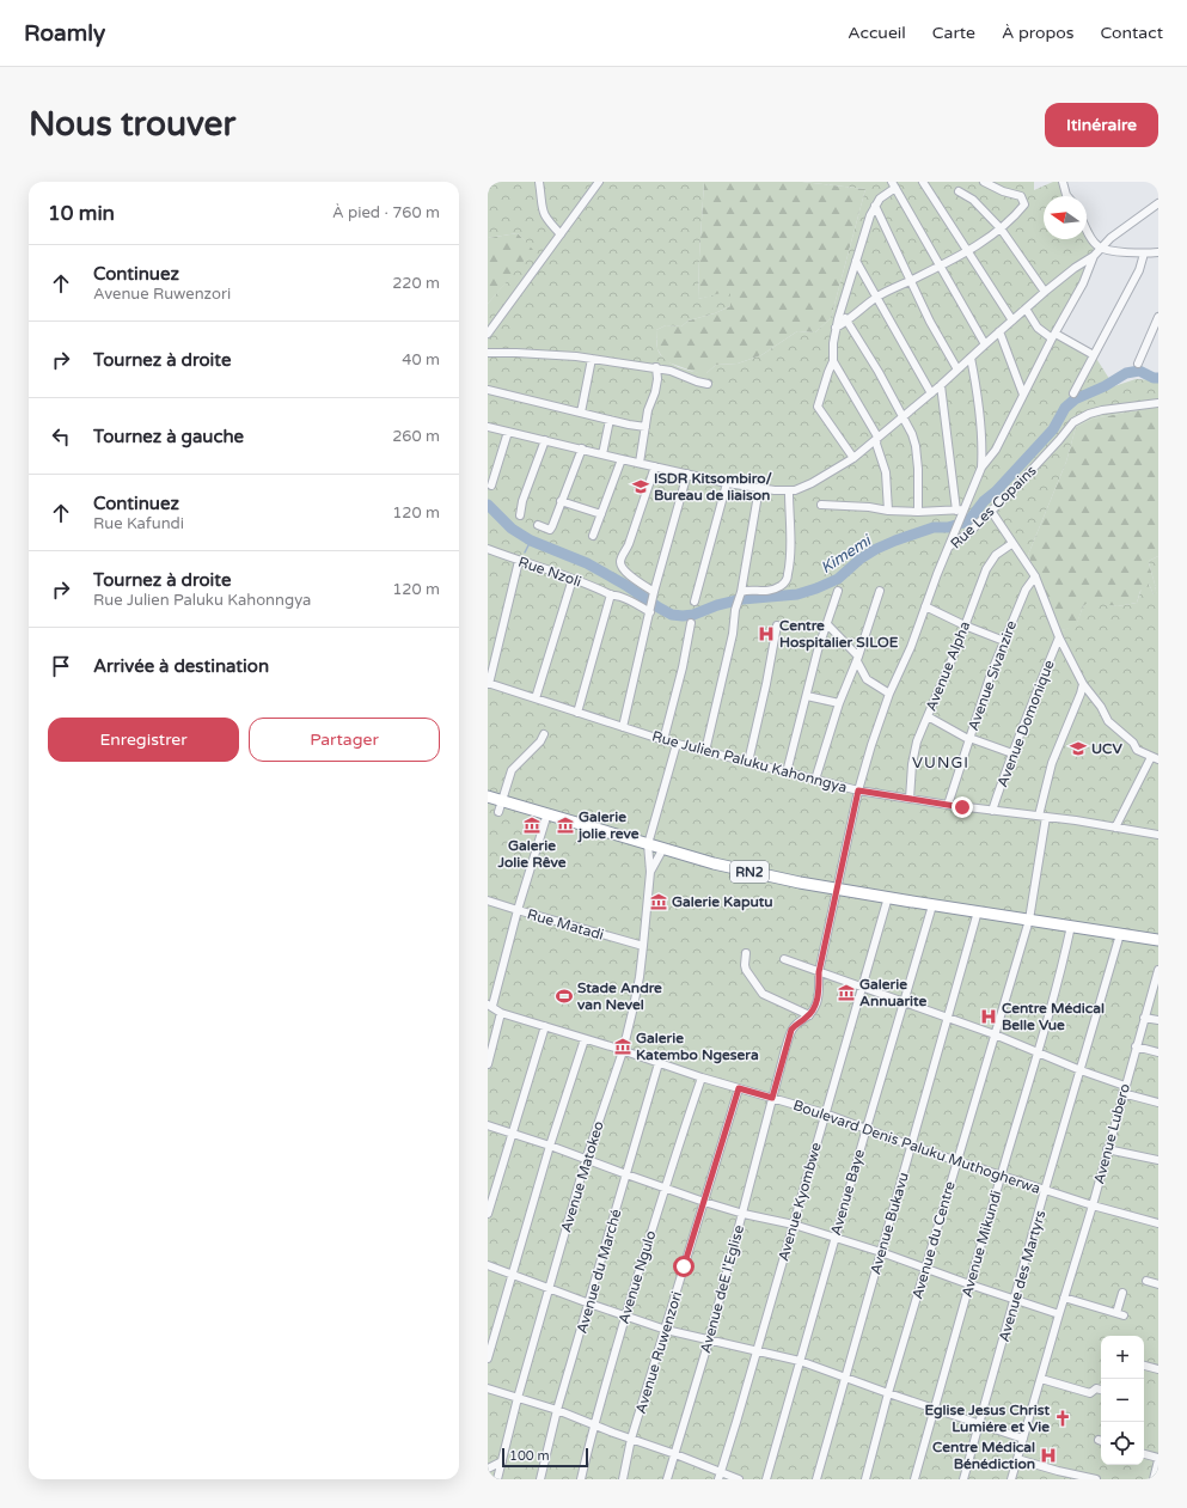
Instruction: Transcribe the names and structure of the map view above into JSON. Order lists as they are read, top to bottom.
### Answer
{
  "streets": {
    "highway": ["RN2"],
    "street": [
      "Rue Les Copains",
      "Rue Nzoli",
      "Avenue Alpha",
      "Avenue Sivanzire",
      "Avenue Domonique",
      "Rue Julien Paluku Kahonngya",
      "Rue Matadi",
      "Avenue Lubero",
      "Boulevard Denis Paluku Muthogherwa",
      "Avenue Matokeo",
      "Avenue Baye",
      "Avenue Kyombwe",
      "Avenue Bukavu",
      "Avenue du Centre",
      "Avenue Mikundi",
      "Avenue du Marché",
      "Avenue des Martyrs",
      "Avenue Ngulo",
      "Avenue deE l'Eglise",
      "Avenue Ruwenzori"
    ]
  },
  "crossings": [
    ["Rue Les Copains", "Rue Julien Paluku Kahonngya"],
    ["Rue Les Copains", "RN2"],
    ["Rue Les Copains", "Avenue deE l'Eglise"],
    ["Avenue Alpha", "Rue Julien Paluku Kahonngya"],
    ["Avenue Sivanzire", "Rue Julien Paluku Kahonngya"],
    ["Avenue Domonique", "Rue Julien Paluku Kahonngya"],
    ["Rue Julien Paluku Kahonngya", "Avenue du Centre"],
    ["RN2", "Avenue Baye"],
    ["RN2", "Avenue Kyombwe"],
    ["RN2", "Avenue Bukavu"],
    ["RN2", "Avenue du Centre"],
    ["RN2", "Avenue Mikundi"],
    ["RN2", "Avenue des Martyrs"],
    ["Rue Matadi", "Avenue Matokeo"],
    ["Avenue Lubero", "Boulevard Denis Paluku Muthogherwa"],
    ["Boulevard Denis Paluku Muthogherwa", "Avenue Matokeo"],
    ["Boulevard Denis Paluku Muthogherwa", "Avenue Baye"],
    ["Boulevard Denis Paluku Muthogherwa", "Avenue Kyombwe"],
    ["Boulevard Denis Paluku Muthogherwa", "Avenue Bukavu"],
    ["Boulevard Denis Paluku Muthogherwa", "Avenue du Centre"],
    ["Boulevard Denis Paluku Muthogherwa", "Avenue Mikundi"],
    ["Boulevard Denis Paluku Muthogherwa", "Avenue du Marché"],
    ["Boulevard Denis Paluku Muthogherwa", "Avenue des Martyrs"],
    ["Boulevard Denis Paluku Muthogherwa", "Avenue Ngulo"],
    ["Boulevard Denis Paluku Muthogherwa", "Avenue deE l'Eglise"],
    ["Boulevard Denis Paluku Muthogherwa", "Avenue Ruwenzori"]
  ],
  "districts": ["VUNGI"],
  "water": ["Kimemi"],
  "places": {
    "school or university": ["ISDR Kitsombiro/ Bureau de liaison", "UCV"],
    "hospital": ["Centre Hospitalier SILOE", "Centre Médical Belle Vue", "Centre Médical Bénédiction"],
    "museum": [
      "Galerie Jolie Rêve",
      "Galerie jolie reve",
      "Galerie Kaputu",
      "Galerie Annuarite",
      "Galerie Katembo Ngesera"
    ],
    "sports": ["Stade Andre van Nevel"],
    "church": ["Eglise Jesus Christ Lumiére et Vie"]
  },
  "scale_bar": "100 m",
  "north": "left",
  "page": {
    "header": "Roamly",
    "nav": [
      "Accueil",
      "Carte",
      "À propos",
      "Contact"
    ],
    "buttons": [
      "Itinéraire",
      ["Enregistrer", "Partager"]
    ],
    "title": "Nous trouver",
    "heading": ["10 min", "À pied · 760 m"],
    "list": [
      ["Continuez", "Avenue Ruwenzori", "220 m"],
      ["Tournez à droite", "40 m"],
      ["Tournez à gauche", "260 m"],
      ["Continuez", "Rue Kafundi", "120 m"],
      ["Tournez à droite", "Rue Julien Paluku Kahonngya", "120 m"],
      "Arrivée à destination"
    ],
    "map_buttons": ["+", "−"],
    "scale": "100 m"
  }
}
